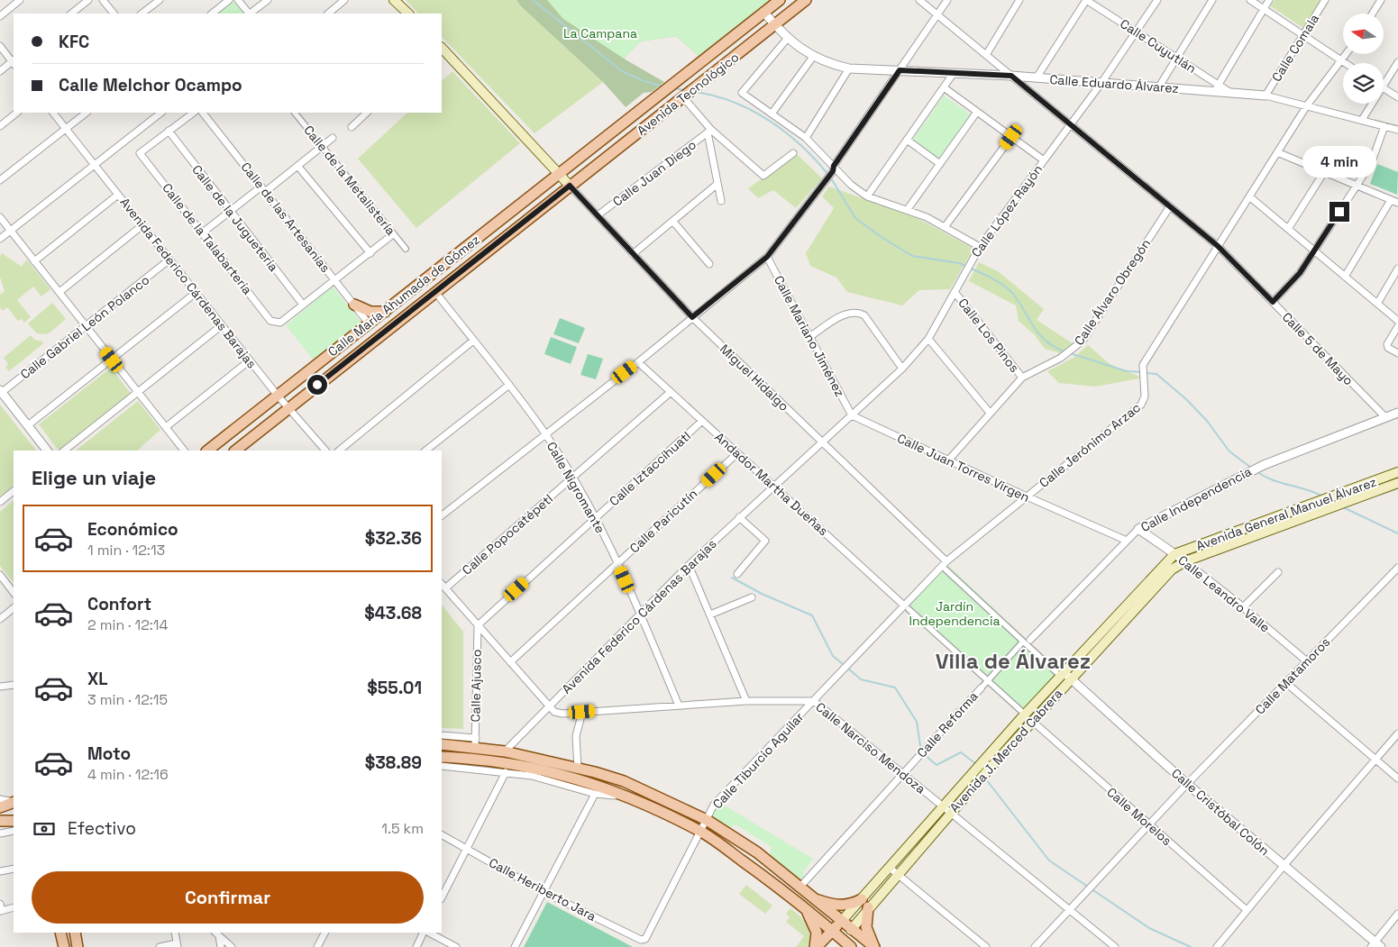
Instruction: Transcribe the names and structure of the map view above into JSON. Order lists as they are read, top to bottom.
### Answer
{
  "streets": {
    "main road": [
      "Avenida Tecnológico",
      "Calle María Ahumada de Gómez",
      "Avenida General Manuel Álvarez",
      "Avenida J. Merced Cabrera"
    ],
    "street": [
      "Calle Cuyutlán",
      "Calle Comala",
      "Calle Eduardo Álvarez",
      "Calle Juan Diego",
      "Calle de la Metalistería",
      "Calle López Rayón",
      "Calle de las Artesanías",
      "Calle de la Juguetería",
      "Calle de la Talabartería",
      "Avenida Federico Cárdenas Barajas",
      "Calle Álvaro Obregón",
      "Calle Gabriel León Polanco",
      "Calle Los Pinos",
      "Calle Mariano Jiménez",
      "Calle 5 de Mayo",
      "Miguel Hidalgo",
      "Calle Jerónimo Arzac",
      "Calle Juan Torres Virgen",
      "Calle Iztaccíhuatl",
      "Andador Martha Dueñas",
      "Calle Nigromante",
      "Calle Independencia",
      "Calle Paricutín",
      "Calle Popocatépetl",
      "Calle Leandro Valle",
      "Calle Matamoros",
      "Calle Ajusco",
      "Calle Reforma",
      "Calle Narciso Mendoza",
      "Calle Tiburcio Aguilar",
      "Calle Cristóbal Colón",
      "Calle Morelos",
      "Calle Heriberto Jara"
    ]
  },
  "crossings": [
    ["Calle Cuyutlán", "Calle Eduardo Álvarez"],
    ["Calle Cuyutlán", "Calle López Rayón"],
    ["Calle Comala", "Calle Eduardo Álvarez"],
    ["Calle Eduardo Álvarez", "Avenida Tecnológico"],
    ["Calle Eduardo Álvarez", "Calle López Rayón"],
    ["Calle Eduardo Álvarez", "Calle 5 de Mayo"],
    ["Calle Eduardo Álvarez", "Calle Jerónimo Arzac"],
    ["Avenida Tecnológico", "Calle María Ahumada de Gómez"],
    ["Avenida Tecnológico", "Miguel Hidalgo"],
    ["Calle Juan Diego", "Miguel Hidalgo"],
    ["Calle López Rayón", "Avenida Federico Cárdenas Barajas"],
    ["Calle López Rayón", "Calle Los Pinos"],
    ["Calle López Rayón", "Calle Mariano Jiménez"],
    ["Calle López Rayón", "Calle 5 de Mayo"],
    ["Calle López Rayón", "Calle Juan Torres Virgen"],
    ["Calle de las Artesanías", "Calle María Ahumada de Gómez"],
    ["Calle de la Juguetería", "Calle de la Talabartería"],
    ["Avenida Federico Cárdenas Barajas", "Calle María Ahumada de Gómez"],
    ["Avenida Federico Cárdenas Barajas", "Calle Gabriel León Polanco"],
    ["Avenida Federico Cárdenas Barajas", "Calle Mariano Jiménez"],
    ["Avenida Federico Cárdenas Barajas", "Miguel Hidalgo"],
    ["Avenida Federico Cárdenas Barajas", "Calle Juan Torres Virgen"],
    ["Avenida Federico Cárdenas Barajas", "Andador Martha Dueñas"],
    ["Avenida Federico Cárdenas Barajas", "Calle Nigromante"],
    ["Avenida Federico Cárdenas Barajas", "Calle Narciso Mendoza"],
    ["Calle Álvaro Obregón", "Calle Los Pinos"],
    ["Calle Álvaro Obregón", "Calle 5 de Mayo"],
    ["Calle Álvaro Obregón", "Calle Juan Torres Virgen"],
    ["Calle María Ahumada de Gómez", "Miguel Hidalgo"],
    ["Calle María Ahumada de Gómez", "Calle Nigromante"],
    ["Calle Mariano Jiménez", "Calle Juan Torres Virgen"],
    ["Calle 5 de Mayo", "Calle Jerónimo Arzac"],
    ["Calle 5 de Mayo", "Calle Independencia"],
    ["Miguel Hidalgo", "Calle Jerónimo Arzac"],
    ["Miguel Hidalgo", "Calle Tiburcio Aguilar"],
    ["Calle Jerónimo Arzac", "Calle Juan Torres Virgen"],
    ["Calle Jerónimo Arzac", "Calle Tiburcio Aguilar"],
    ["Calle Juan Torres Virgen", "Calle Independencia"],
    ["Calle Iztaccíhuatl", "Andador Martha Dueñas"],
    ["Calle Iztaccíhuatl", "Calle Nigromante"],
    ["Calle Iztaccíhuatl", "Calle Ajusco"],
    ["Andador Martha Dueñas", "Calle Paricutín"],
    ["Andador Martha Dueñas", "Calle Popocatépetl"],
    ["Andador Martha Dueñas", "Calle Reforma"],
    ["Andador Martha Dueñas", "Calle Tiburcio Aguilar"],
    ["Calle Nigromante", "Calle Paricutín"],
    ["Calle Nigromante", "Calle Popocatépetl"],
    ["Calle Nigromante", "Calle Narciso Mendoza"],
    ["Calle Independencia", "Calle Leandro Valle"],
    ["Calle Independencia", "Calle Reforma"],
    ["Avenida General Manuel Álvarez", "Calle Leandro Valle"],
    ["Avenida General Manuel Álvarez", "Avenida J. Merced Cabrera"],
    ["Calle Leandro Valle", "Calle Matamoros"],
    ["Calle Leandro Valle", "Avenida J. Merced Cabrera"],
    ["Calle Matamoros", "Calle Narciso Mendoza"],
    ["Calle Matamoros", "Calle Cristóbal Colón"],
    ["Calle Matamoros", "Calle Morelos"],
    ["Calle Reforma", "Calle Narciso Mendoza"],
    ["Calle Narciso Mendoza", "Avenida J. Merced Cabrera"],
    ["Calle Narciso Mendoza", "Calle Tiburcio Aguilar"],
    ["Avenida J. Merced Cabrera", "Calle Cristóbal Colón"],
    ["Avenida J. Merced Cabrera", "Calle Morelos"],
    ["Calle Tiburcio Aguilar", "Calle Heriberto Jara"]
  ],
  "districts": ["Villa de Álvarez"],
  "parks": ["La Campana", "Jardín Independencia"],
  "north": "left",
  "page": {
    "banner": ["KFC", "Calle Melchor Ocampo"],
    "bubble": "4 min",
    "heading": "Elige un viaje",
    "list": [
      {
        "name": "Económico",
        "note": "1 min · 12:13",
        "value": "$32.36"
      },
      {
        "name": "Confort",
        "note": "2 min · 12:14",
        "value": "$43.68"
      },
      {
        "name": "XL",
        "note": "3 min · 12:15",
        "value": "$55.01"
      },
      {
        "name": "Moto",
        "note": "4 min · 12:16",
        "value": "$38.89"
      }
    ],
    "pay": ["Efectivo", "1.5 km"],
    "buttons": "Confirmar"
  }
}
